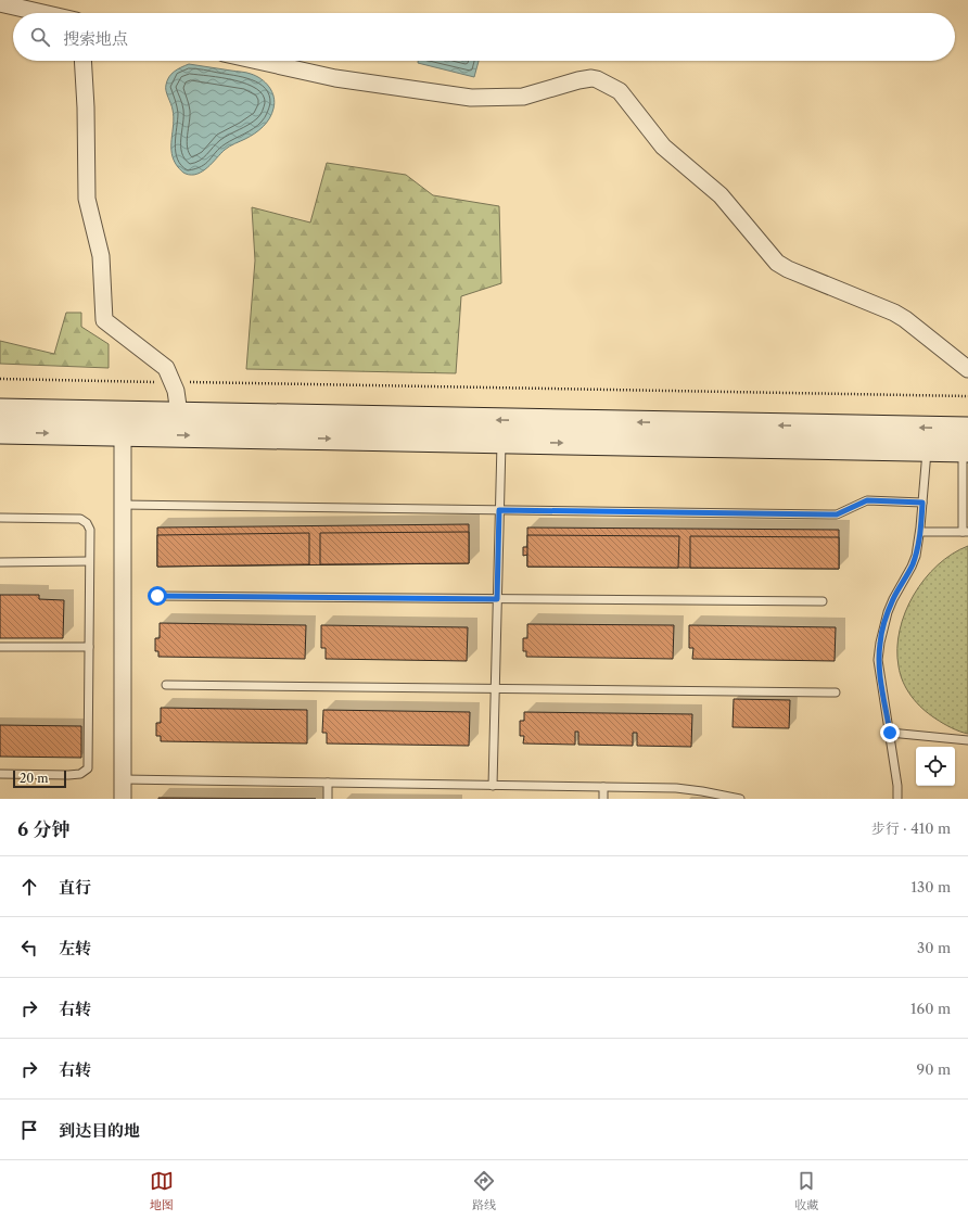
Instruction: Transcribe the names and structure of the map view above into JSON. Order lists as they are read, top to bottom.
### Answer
{
  "scale_bar": "20 m",
  "page": {
    "search": "搜索地点",
    "scale": "20 m",
    "heading": ["6 分钟", "步行 · 410 m"],
    "list": [
      ["直行", "130 m"],
      ["左转", "30 m"],
      ["右转", "160 m"],
      ["右转", "90 m"],
      "到达目的地"
    ],
    "nav": ["地图", "路线", "收藏"]
  }
}
